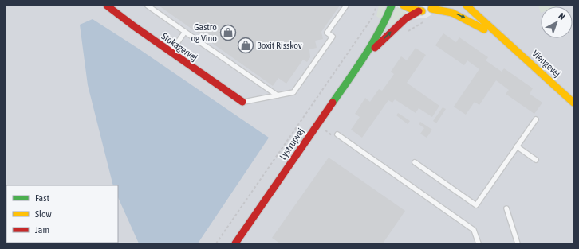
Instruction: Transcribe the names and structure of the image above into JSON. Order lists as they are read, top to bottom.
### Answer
{
  "streets": {
    "street": ["Stokagervej", "Viengevej", "Lystrupvej"]
  },
  "crossings": [
    ["Viengevej", "Lystrupvej"]
  ],
  "places": {
    "shop": ["Gastro og Vino", "Boxit Risskov"]
  },
  "legend": ["Fast", "Slow", "Jam"],
  "north": "top right"
}
